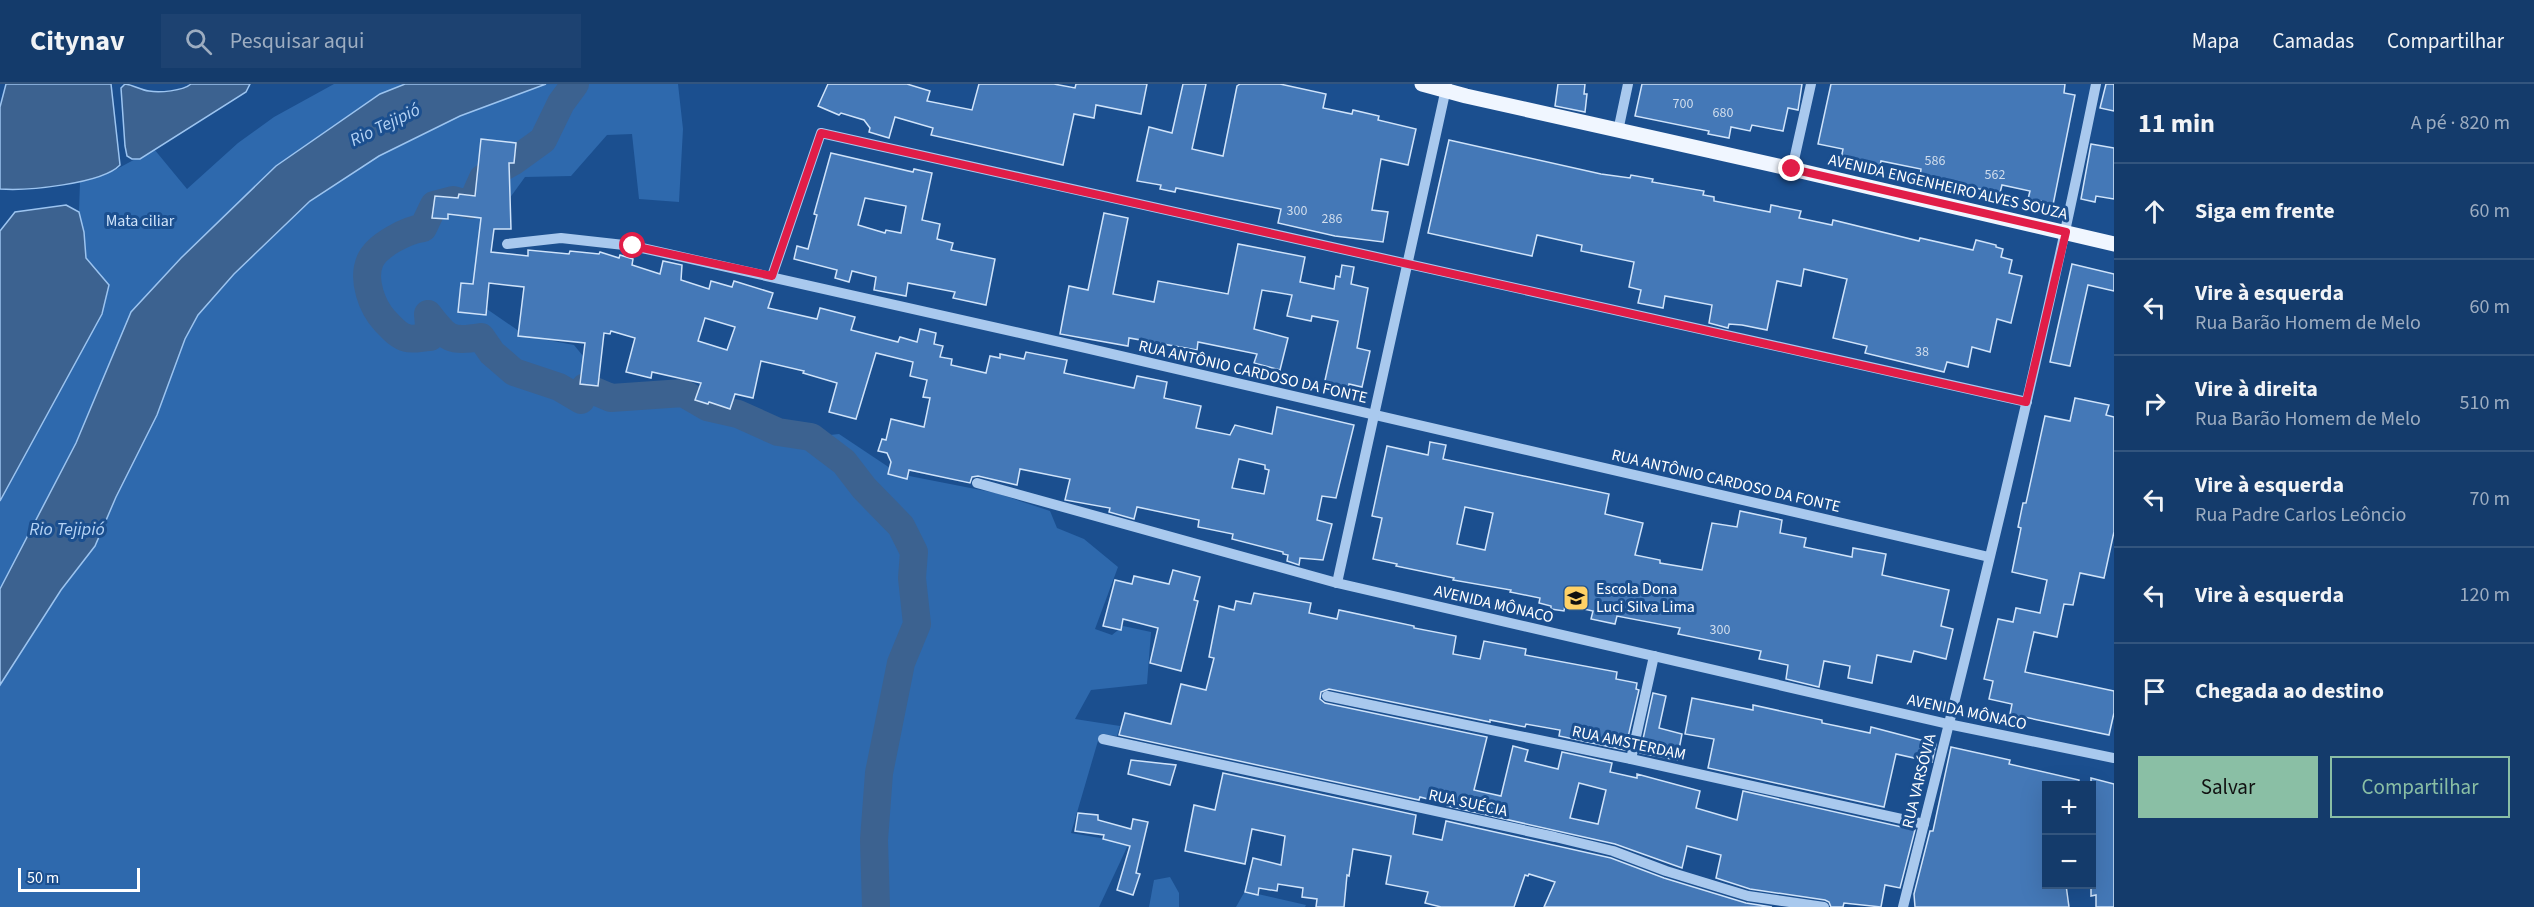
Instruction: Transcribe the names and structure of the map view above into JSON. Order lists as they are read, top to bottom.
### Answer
{
  "streets": {
    "main road": ["AVENIDA ENGENHEIRO ALVES SOUZA"],
    "street": [
      "RUA ANTÔNIO CARDOSO DA FONTE",
      "AVENIDA MÔNACO",
      "RUA AMSTERDAM",
      "RUA VARSÓVIA",
      "RUA SUÉCIA"
    ]
  },
  "crossings": [
    ["AVENIDA ENGENHEIRO ALVES SOUZA", "RUA VARSÓVIA"],
    ["RUA ANTÔNIO CARDOSO DA FONTE", "RUA VARSÓVIA"],
    ["AVENIDA MÔNACO", "RUA VARSÓVIA"],
    ["RUA AMSTERDAM", "RUA VARSÓVIA"]
  ],
  "water": ["Rio Tejipió"],
  "parks": ["Mata ciliar"],
  "places": {
    "school or university": ["Escola Dona Luci Silva Lima"]
  },
  "house_numbers": [
    "700",
    "680",
    "586",
    "562",
    "300",
    "286",
    "38",
    "300"
  ],
  "scale_bar": "50 m",
  "page": {
    "header": "Citynav",
    "search": "Pesquisar aqui",
    "nav": ["Mapa", "Camadas", "Compartilhar"],
    "heading": ["11 min", "A pé · 820 m"],
    "list": [
      ["Siga em frente", "60 m"],
      ["Vire à esquerda", "Rua Barão Homem de Melo", "60 m"],
      ["Vire à direita", "Rua Barão Homem de Melo", "510 m"],
      ["Vire à esquerda", "Rua Padre Carlos Leôncio", "70 m"],
      ["Vire à esquerda", "120 m"],
      "Chegada ao destino"
    ],
    "buttons": ["Salvar", "Compartilhar"],
    "map_buttons": ["+", "−"],
    "scale": "50 m"
  }
}
